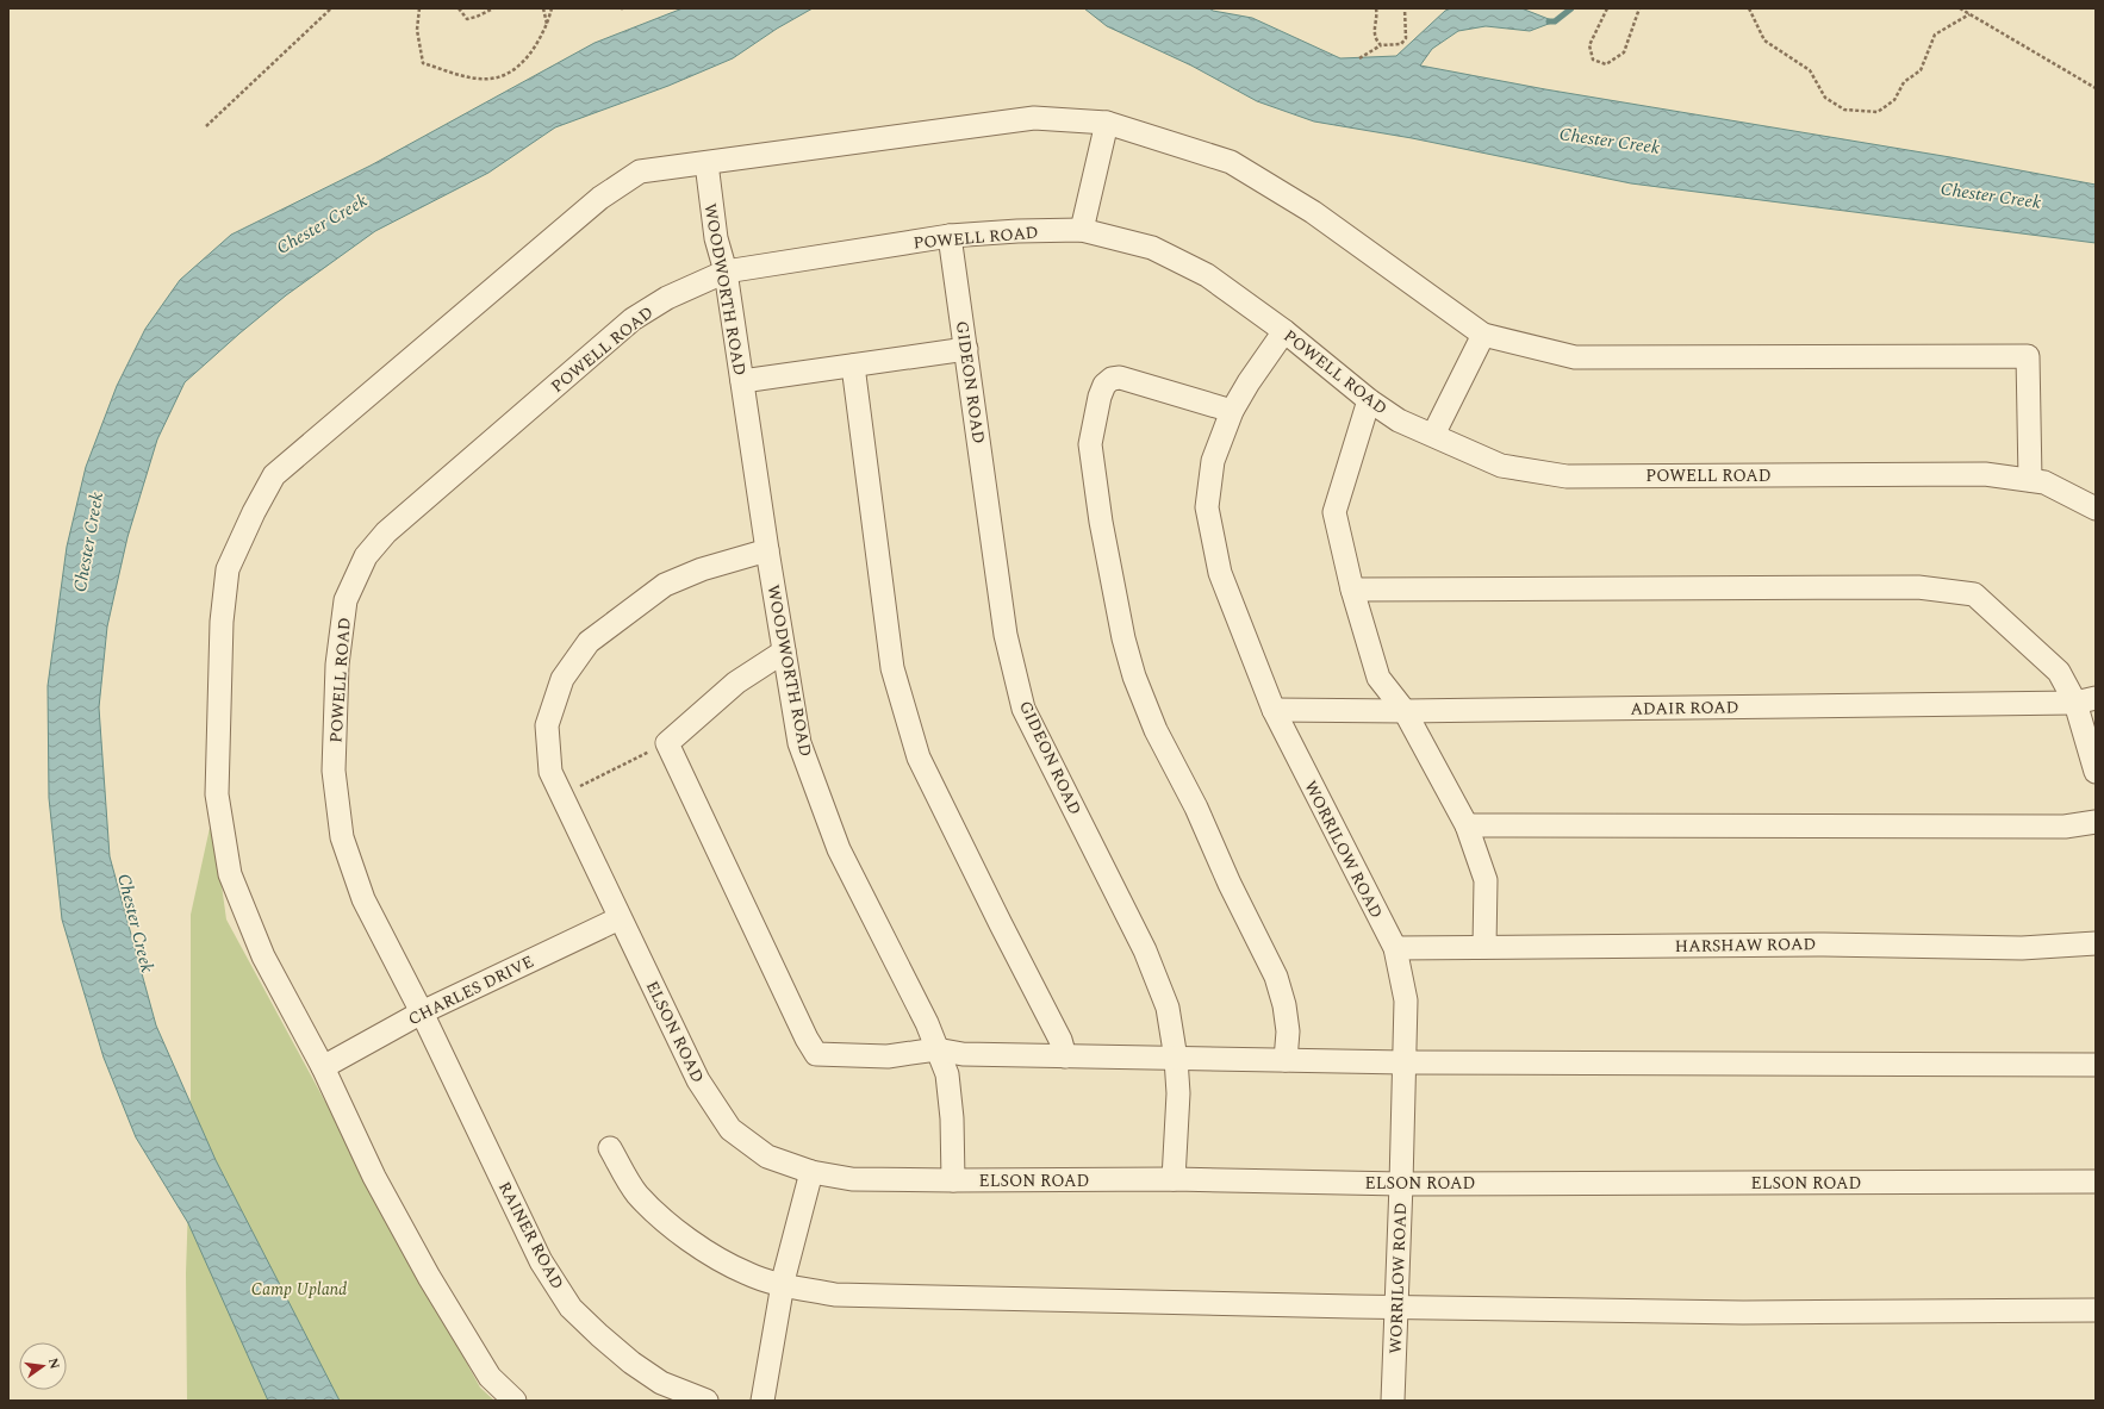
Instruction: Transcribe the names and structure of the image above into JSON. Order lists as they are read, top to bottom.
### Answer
{
  "streets": {
    "street": [
      "POWELL ROAD",
      "WOODWORTH ROAD",
      "GIDEON ROAD",
      "ADAIR ROAD",
      "WORRILOW ROAD",
      "HARSHAW ROAD",
      "CHARLES DRIVE",
      "ELSON ROAD",
      "RAINER ROAD"
    ]
  },
  "crossings": [
    ["POWELL ROAD", "WOODWORTH ROAD"],
    ["POWELL ROAD", "GIDEON ROAD"],
    ["POWELL ROAD", "WORRILOW ROAD"],
    ["POWELL ROAD", "CHARLES DRIVE"],
    ["POWELL ROAD", "RAINER ROAD"],
    ["WOODWORTH ROAD", "ELSON ROAD"],
    ["GIDEON ROAD", "ELSON ROAD"],
    ["ADAIR ROAD", "WORRILOW ROAD"],
    ["WORRILOW ROAD", "HARSHAW ROAD"],
    ["WORRILOW ROAD", "ELSON ROAD"],
    ["CHARLES DRIVE", "ELSON ROAD"],
    ["CHARLES DRIVE", "RAINER ROAD"]
  ],
  "water": ["Chester Creek"],
  "parks": ["Camp Upland"],
  "north": "right"
}
